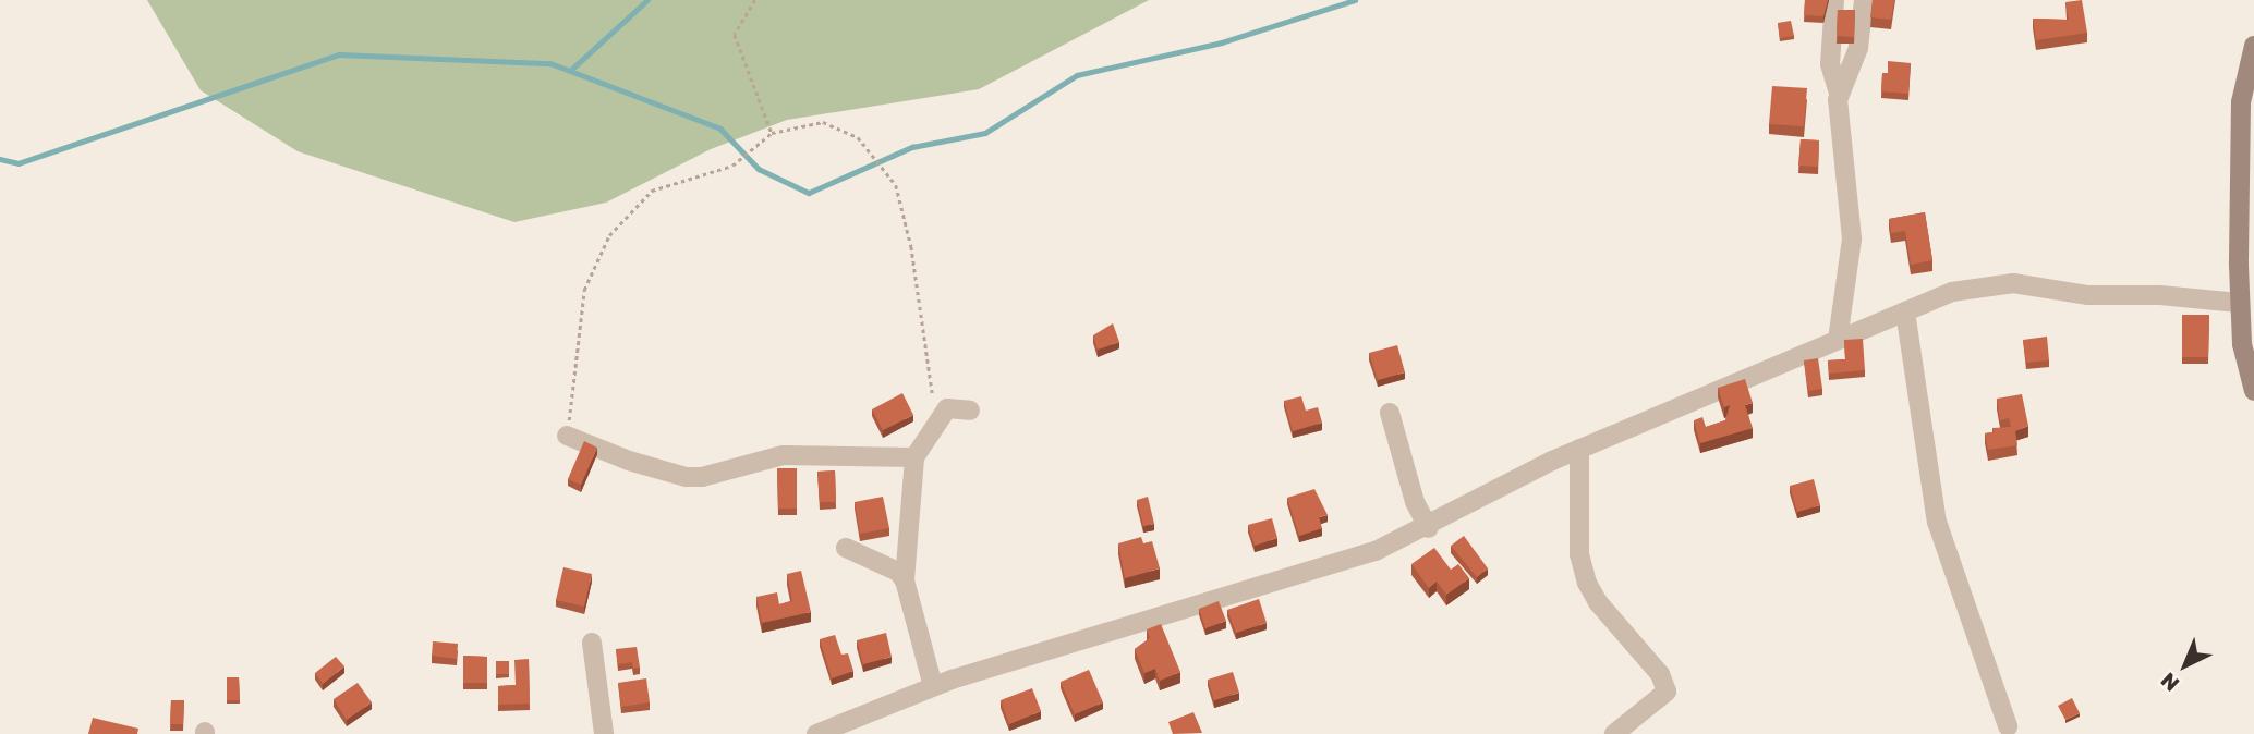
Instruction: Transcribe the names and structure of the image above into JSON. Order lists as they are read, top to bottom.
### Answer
{
  "north": "bottom left"
}
